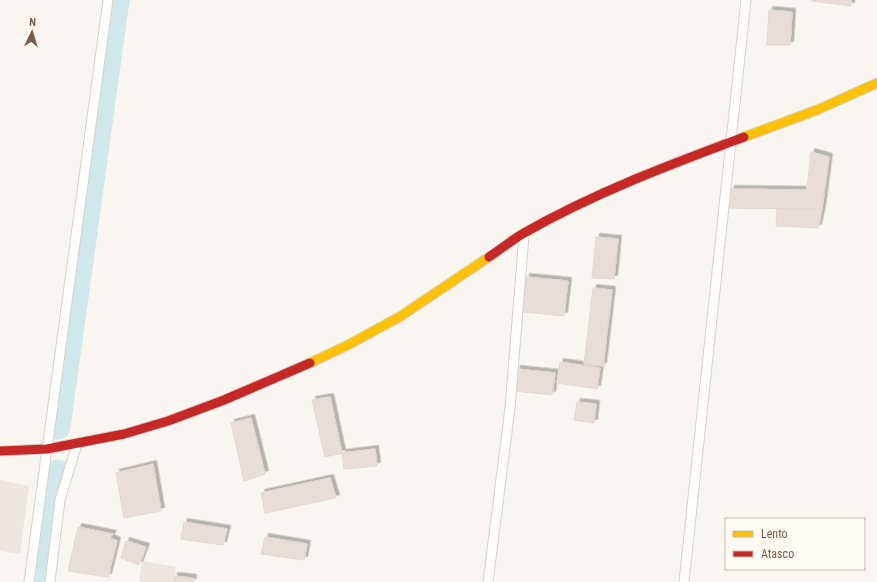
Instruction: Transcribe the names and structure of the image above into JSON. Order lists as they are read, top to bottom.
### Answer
{
  "legend": ["Lento", "Atasco"],
  "north": "top"
}
